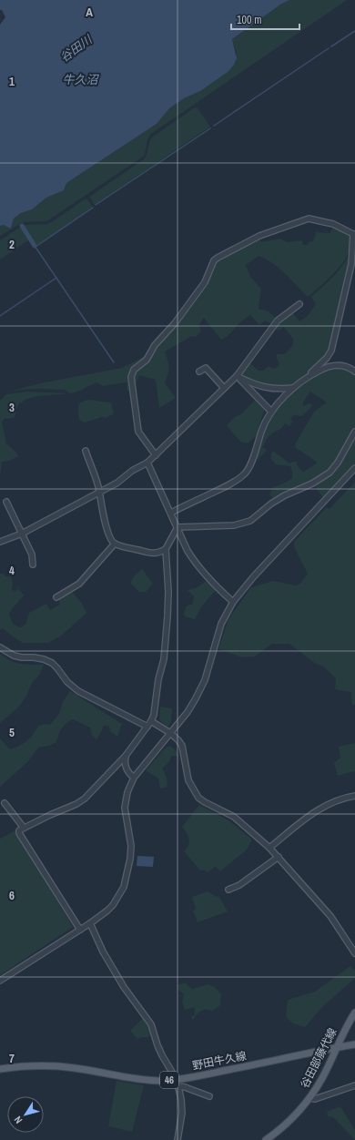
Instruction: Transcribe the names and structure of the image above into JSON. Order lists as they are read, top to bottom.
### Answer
{
  "streets": {
    "main road": ["谷田部藤代線", "野田牛久線", "46"]
  },
  "crossings": [
    ["谷田部藤代線", "野田牛久線"]
  ],
  "water": ["谷田川", "牛久沼"],
  "scale_bar": "100 m",
  "north": "bottom left",
  "grid": {
    "columns": ["A"],
    "rows": [
      "1",
      "2",
      "3",
      "4",
      "5",
      "6",
      "7"
    ]
  }
}
